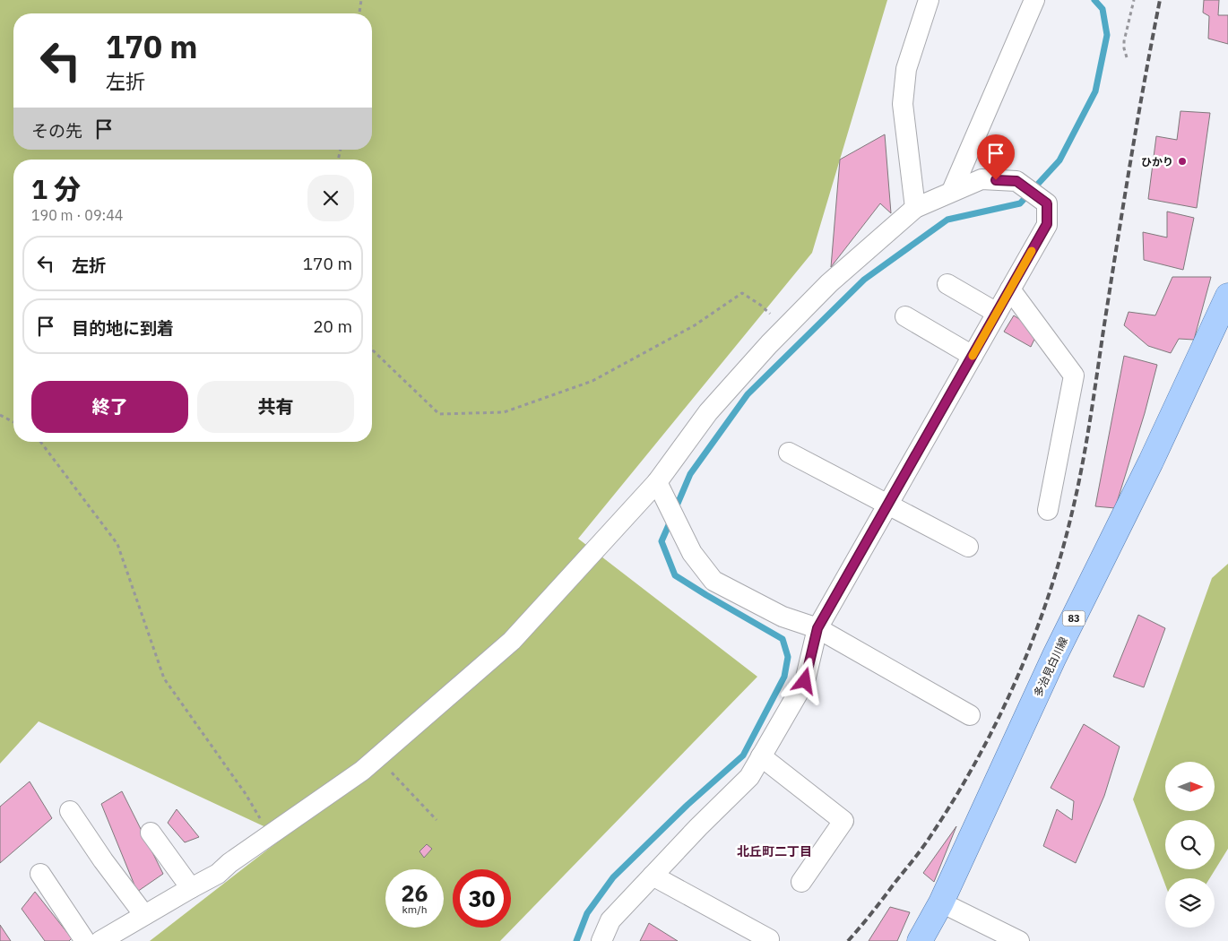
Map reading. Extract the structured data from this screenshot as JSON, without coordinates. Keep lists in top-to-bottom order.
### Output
{
  "streets": {
    "main road": ["83", "多治見白川線"]
  },
  "districts": ["北丘町二丁目"],
  "places": ["ひかり"],
  "north": "right",
  "page": {
    "turn": ["170 m", "左折"],
    "then": "その先",
    "heading": ["1 分", "190 m · 09:44"],
    "list": [
      {
        "name": "左折",
        "value": "170 m"
      },
      {
        "name": "目的地に到着",
        "value": "20 m"
      }
    ],
    "buttons": ["終了", "共有"],
    "speed": "26 km/h",
    "limit": "30"
  }
}
